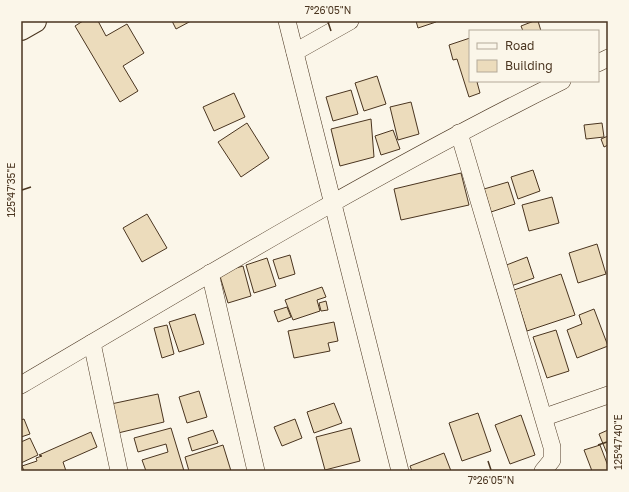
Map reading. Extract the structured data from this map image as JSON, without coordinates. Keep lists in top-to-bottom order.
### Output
{
  "legend": ["Road", "Building"],
  "coordinates": ["7°26'05\"N", "125°47'35\"E", "125°47'40\"E"]
}
